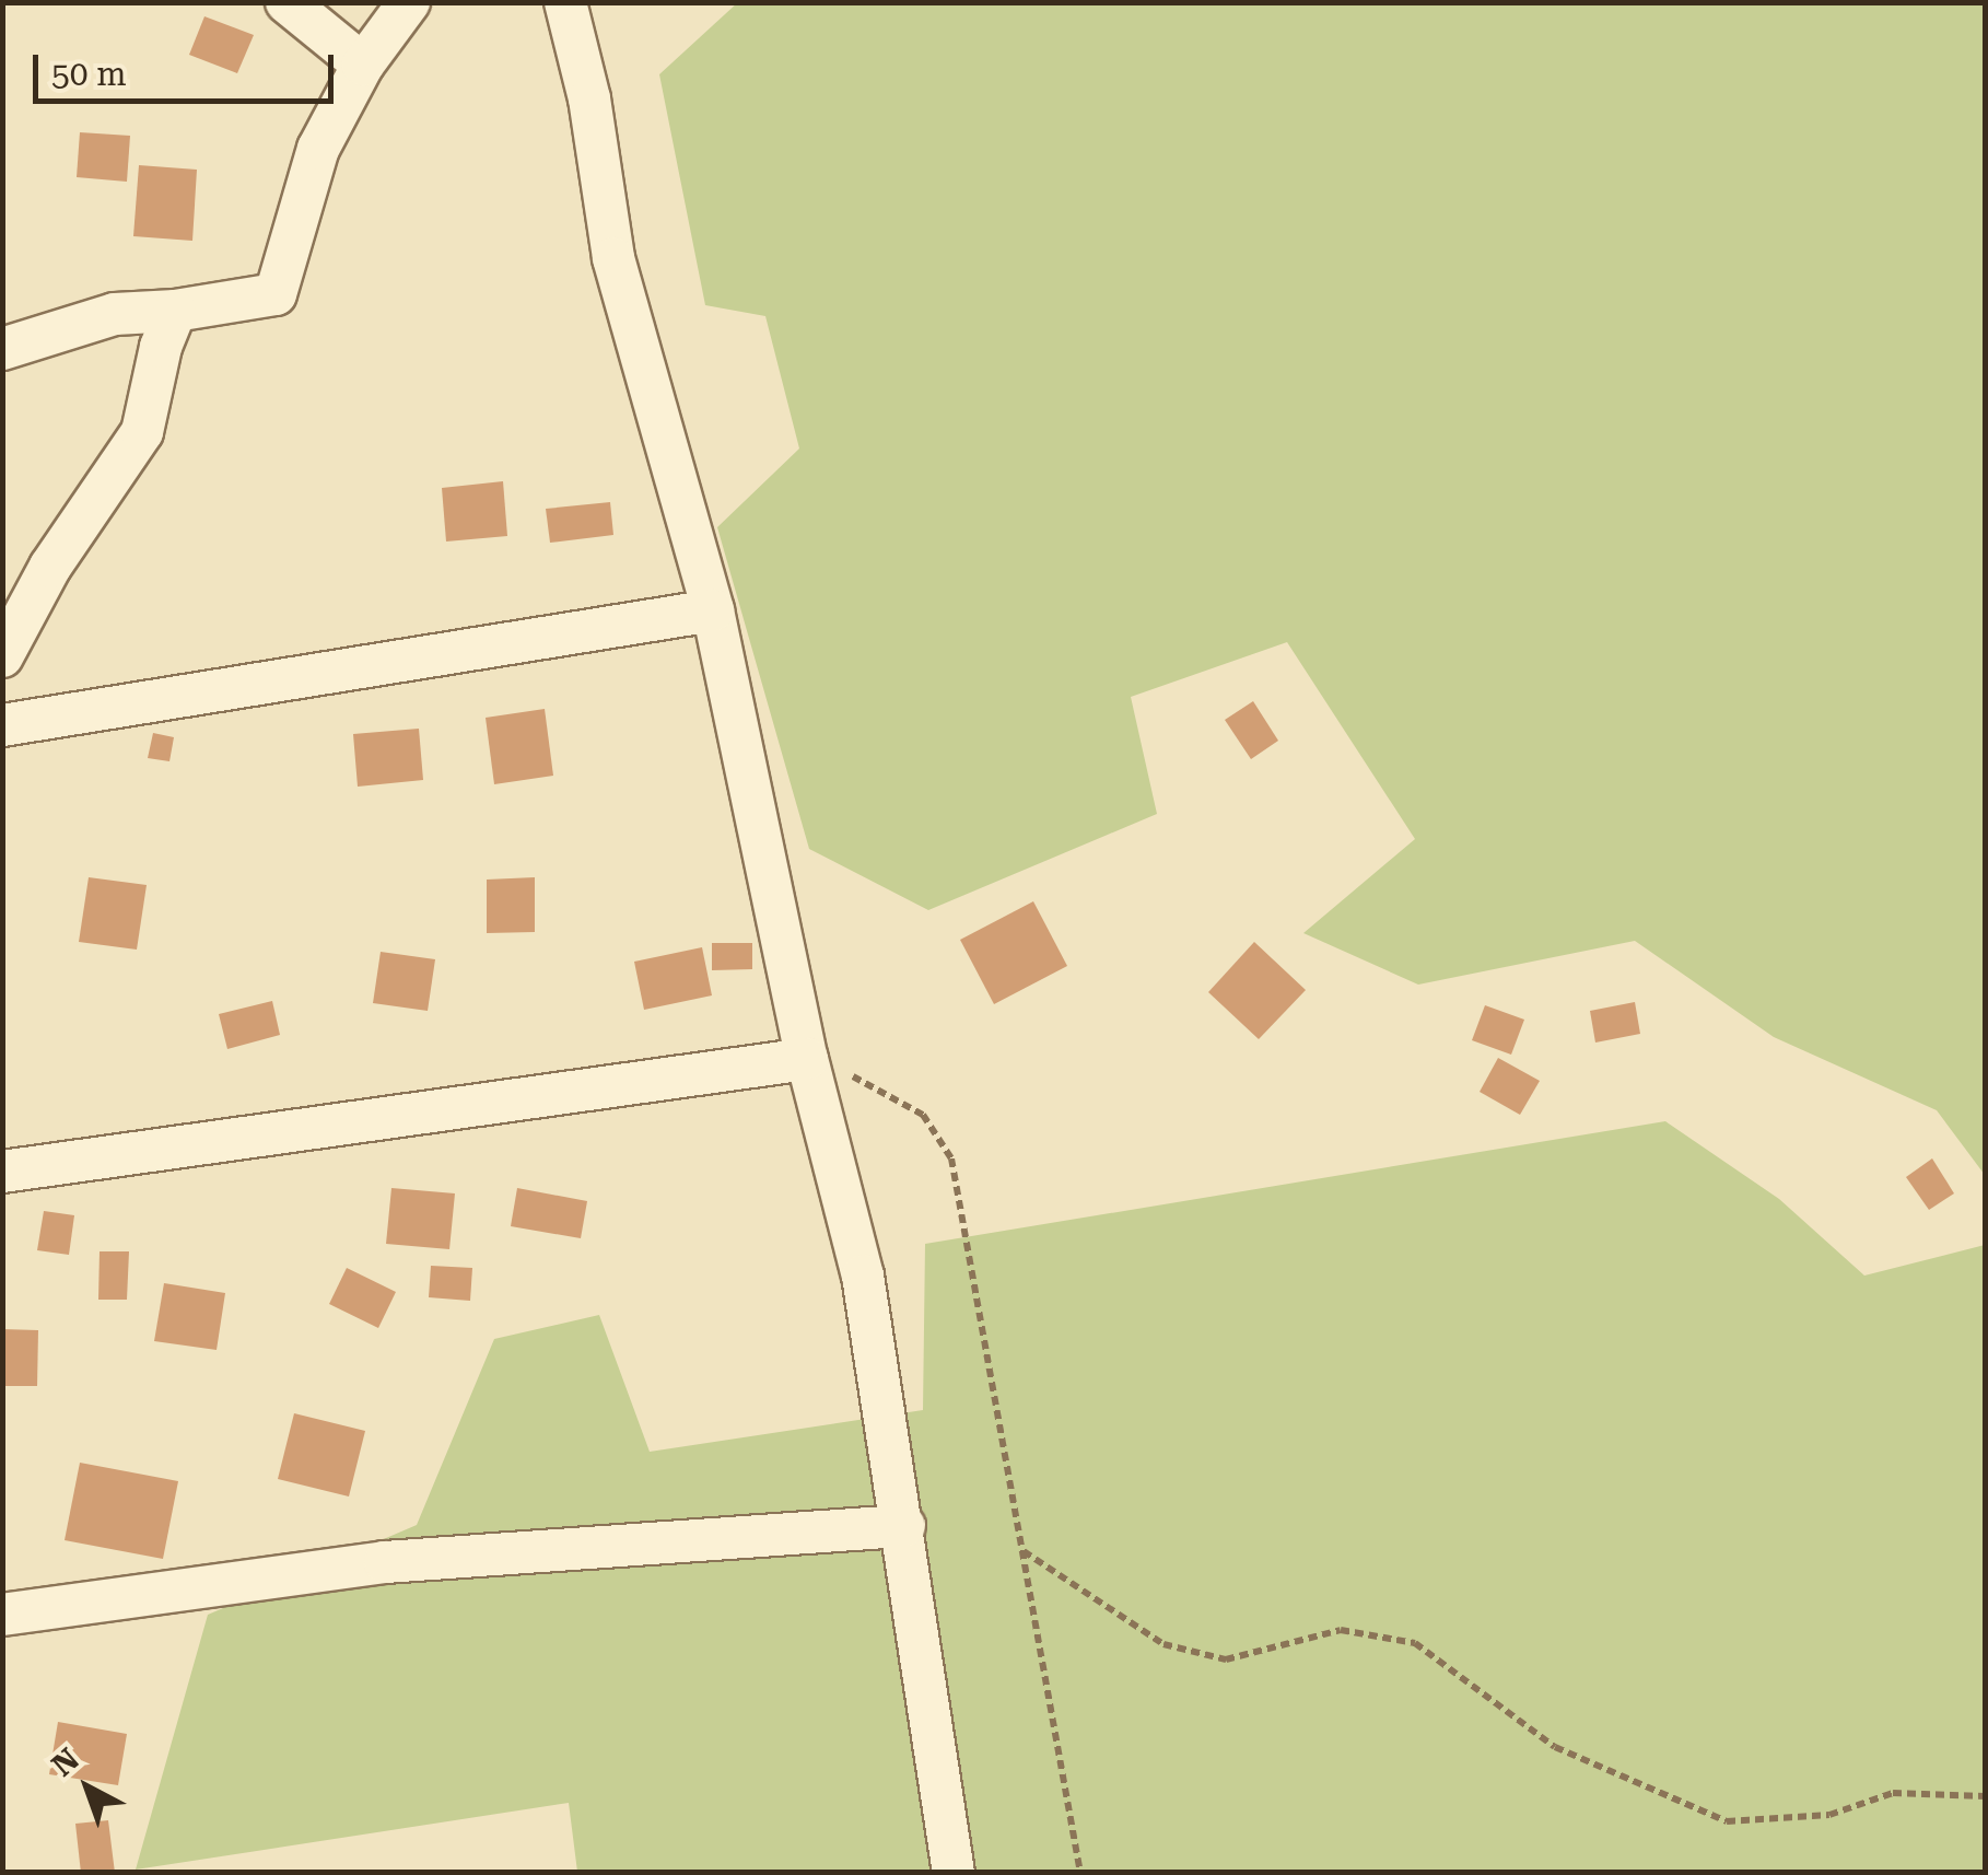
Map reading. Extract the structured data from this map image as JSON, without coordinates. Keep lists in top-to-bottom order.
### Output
{
  "scale_bar": "50 m",
  "north": "top left"
}
